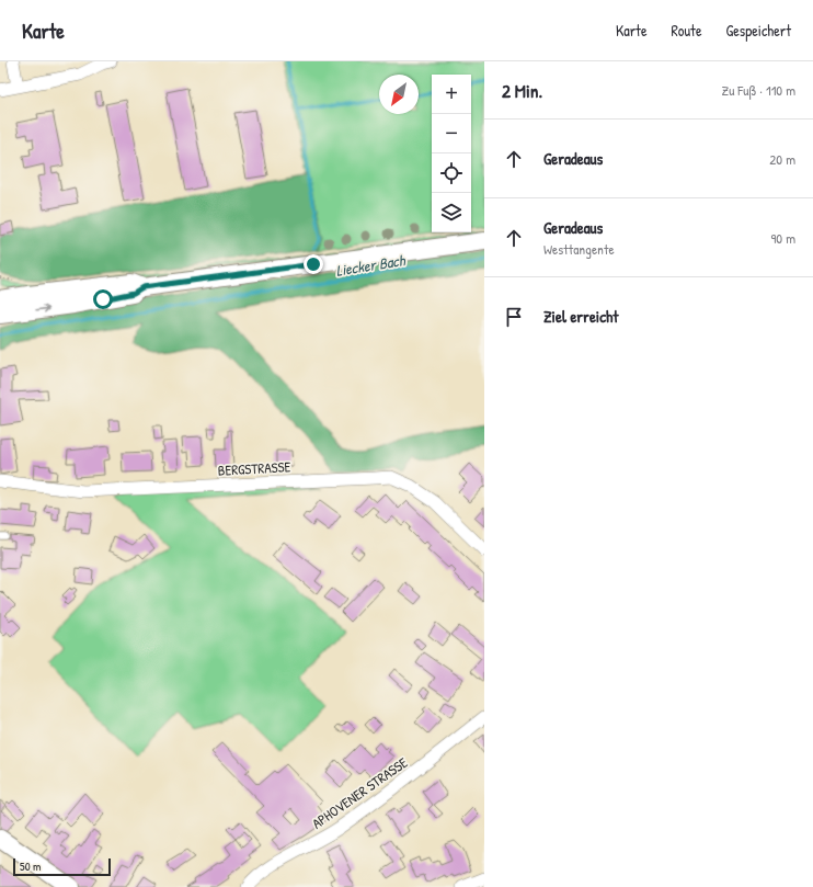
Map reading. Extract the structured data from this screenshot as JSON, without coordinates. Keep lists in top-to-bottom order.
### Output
{
  "streets": {
    "street": ["BERGSTRASSE", "APHOVENER STRASSE"]
  },
  "water": ["Liecker Bach"],
  "scale_bar": "50 m",
  "north": "bottom left",
  "page": {
    "header": "Karte",
    "nav": ["Karte", "Route", "Gespeichert"],
    "heading": ["2 Min.", "Zu Fuß · 110 m"],
    "map_buttons": ["+", "−"],
    "list": [
      ["Geradeaus", "20 m"],
      ["Geradeaus", "Westtangente", "90 m"],
      "Ziel erreicht"
    ],
    "scale": "50 m"
  }
}
